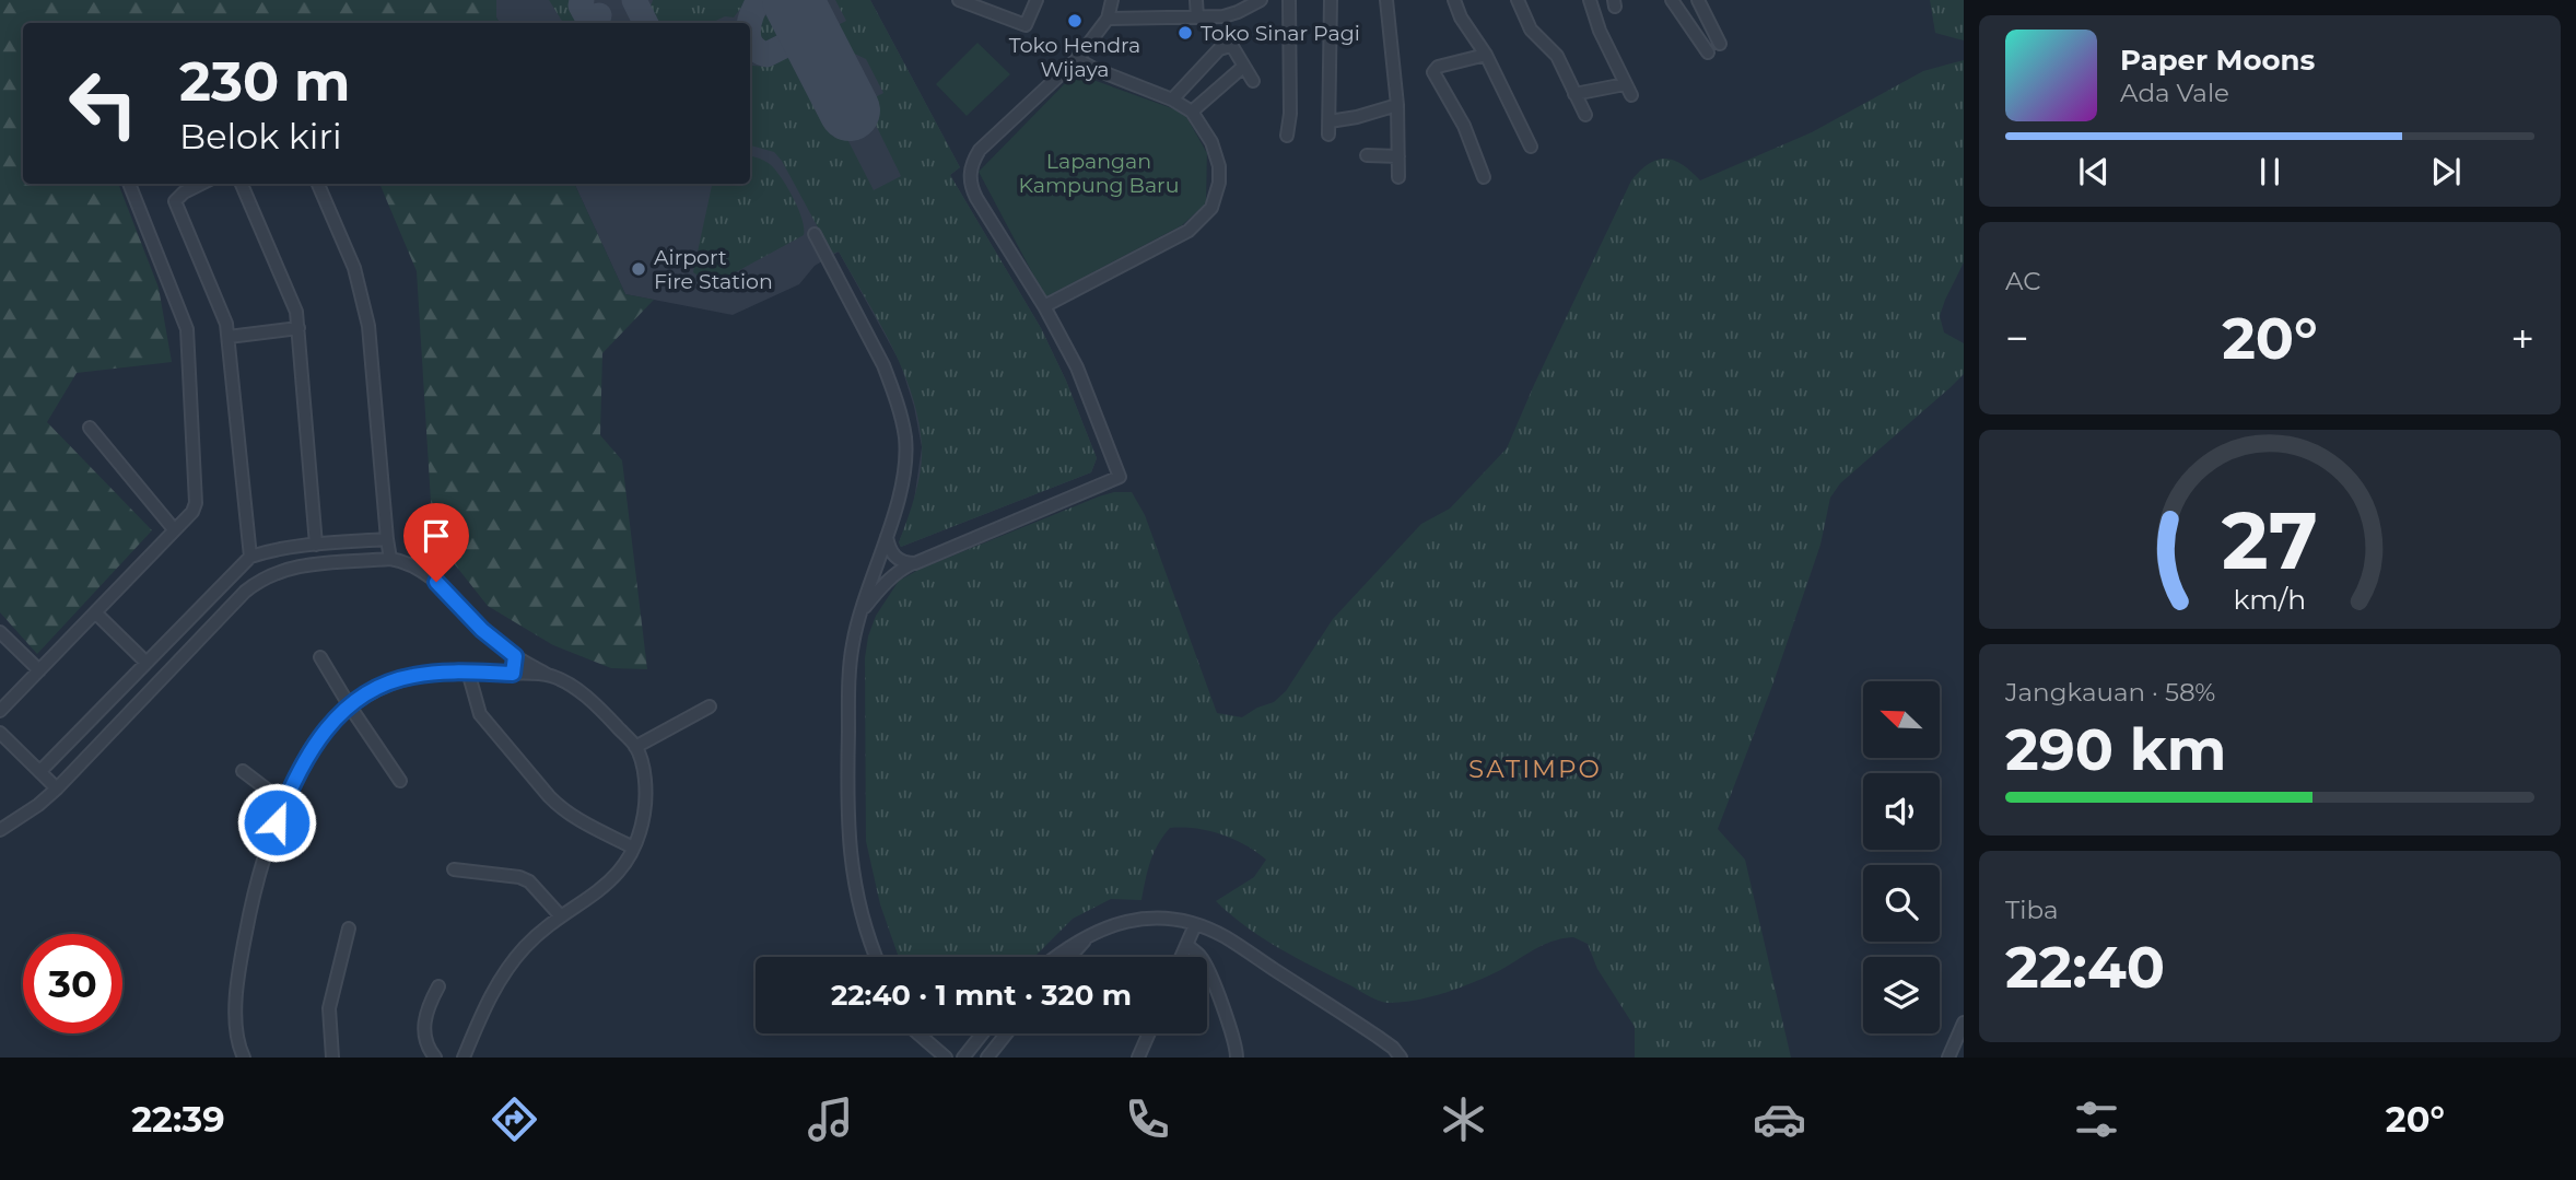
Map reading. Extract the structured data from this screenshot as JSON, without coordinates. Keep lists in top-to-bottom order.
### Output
{
  "districts": ["SATIMPO"],
  "parks": ["Lapangan Kampung Baru"],
  "places": ["Toko Hendra Wijaya", "Toko Sinar Pagi", "Airport Fire Station"],
  "north": "top left",
  "page": {
    "turn": ["230 m", "Belok kiri"],
    "song": ["Paper Moons", "Ada Vale"],
    "tile": [
      "AC",
      ["Jangkauan · 58%", "290 km"],
      ["Tiba", "22:40"]
    ],
    "heat": ["−", "20°", "+"],
    "limit": "30",
    "trip": "22:40 · 1 mnt · 320 m",
    "tabs": ["22:39", "20°"],
    "gauge": ["27", "km/h"]
  }
}
